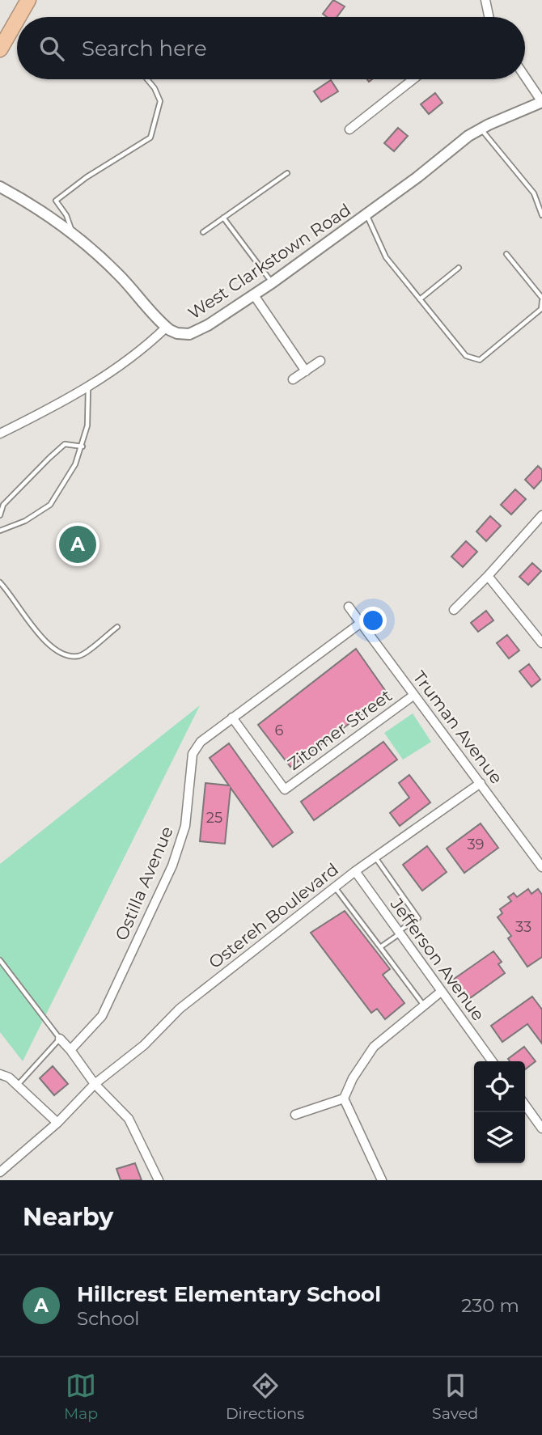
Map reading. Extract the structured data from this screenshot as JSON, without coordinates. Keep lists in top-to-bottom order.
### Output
{
  "streets": {
    "street": [
      "West Clarkstown Road",
      "Truman Avenue",
      "Zitomer Street",
      "Ostilla Avenue",
      "Ostereh Boulevard",
      "Jefferson Avenue"
    ]
  },
  "crossings": [
    ["Truman Avenue", "Zitomer Street"],
    ["Truman Avenue", "Ostilla Avenue"],
    ["Truman Avenue", "Ostereh Boulevard"],
    ["Zitomer Street", "Ostilla Avenue"],
    ["Ostereh Boulevard", "Jefferson Avenue"]
  ],
  "house_numbers": [
    "6",
    "25",
    "39",
    "33"
  ],
  "page": {
    "search": "Search here",
    "pins": "A",
    "heading": "Nearby",
    "list": [
      {
        "mark": "A",
        "name": "Hillcrest Elementary School",
        "note": "School",
        "value": "230 m"
      }
    ],
    "nav": ["Map", "Directions", "Saved"]
  }
}
